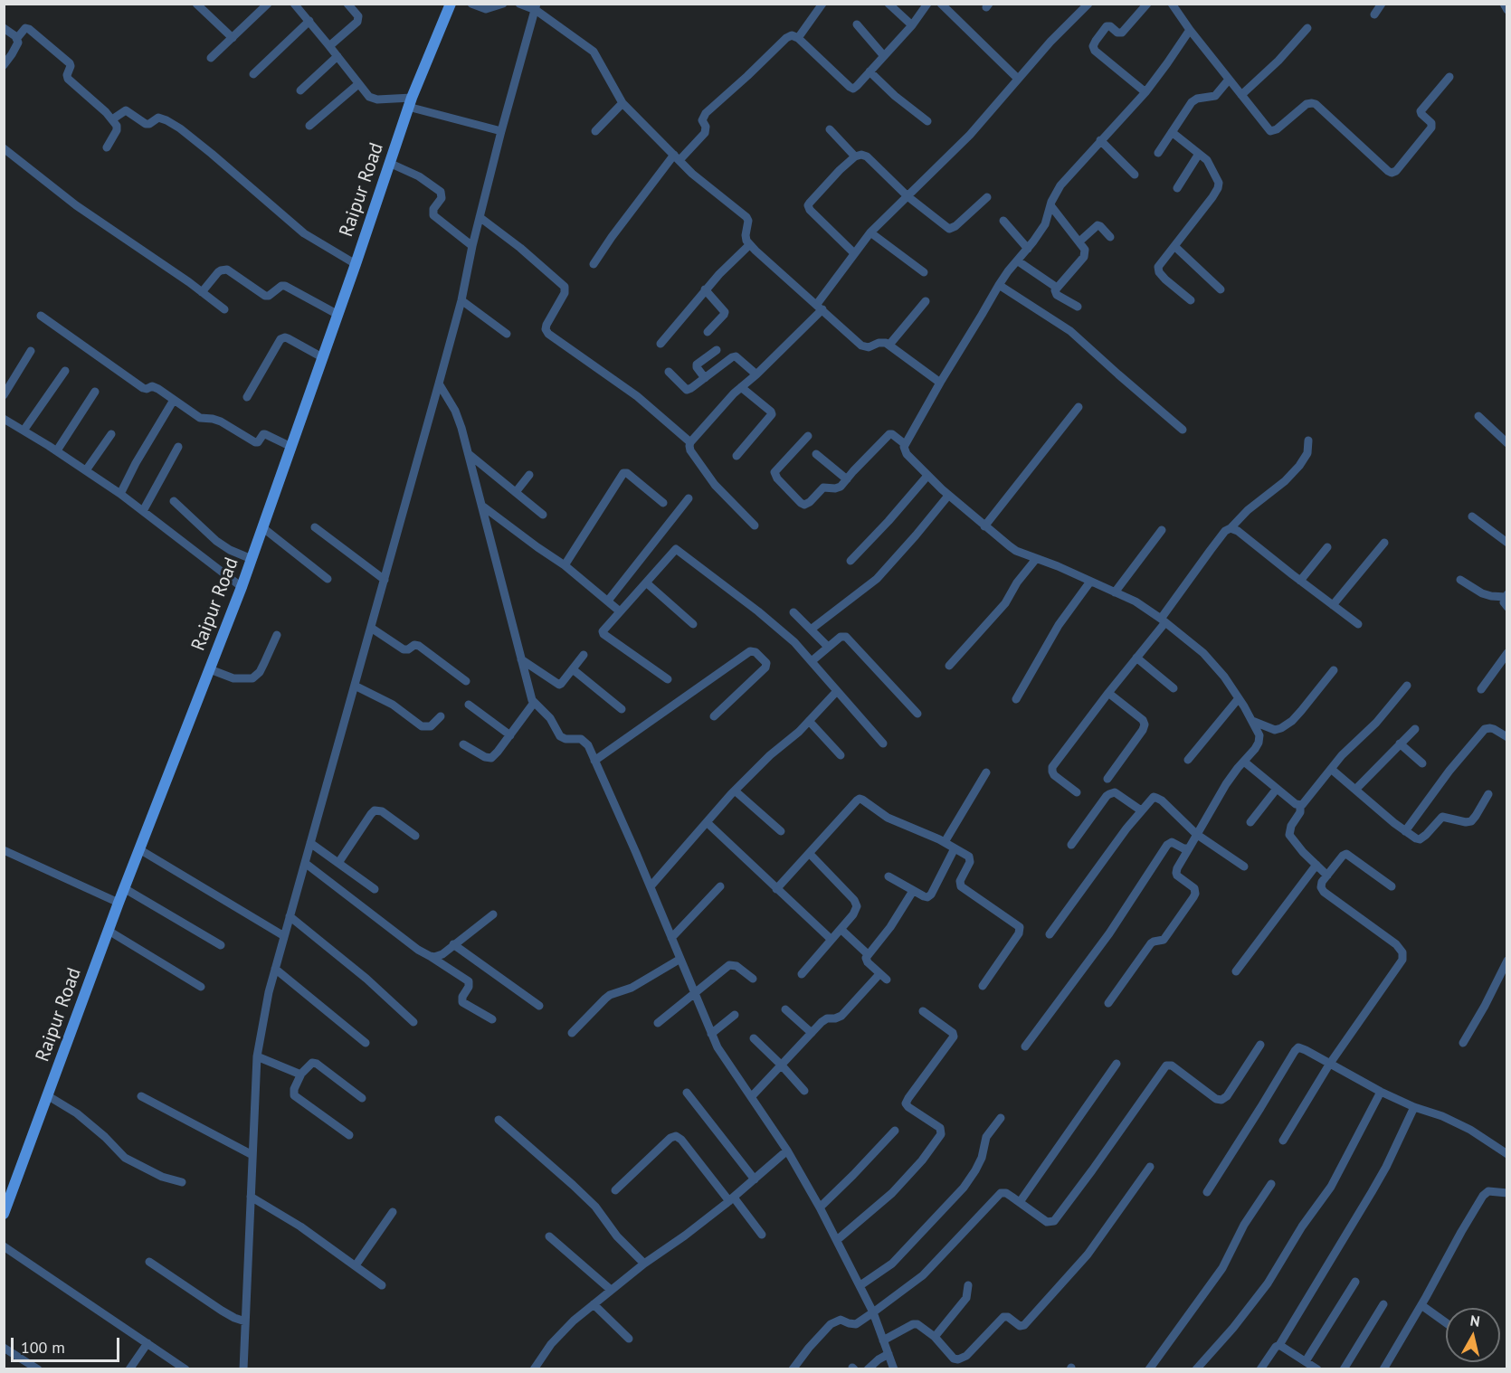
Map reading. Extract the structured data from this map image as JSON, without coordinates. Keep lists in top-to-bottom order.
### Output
{
  "streets": {
    "main road": ["Raipur Road"]
  },
  "scale_bar": "100 m",
  "north": "top"
}
